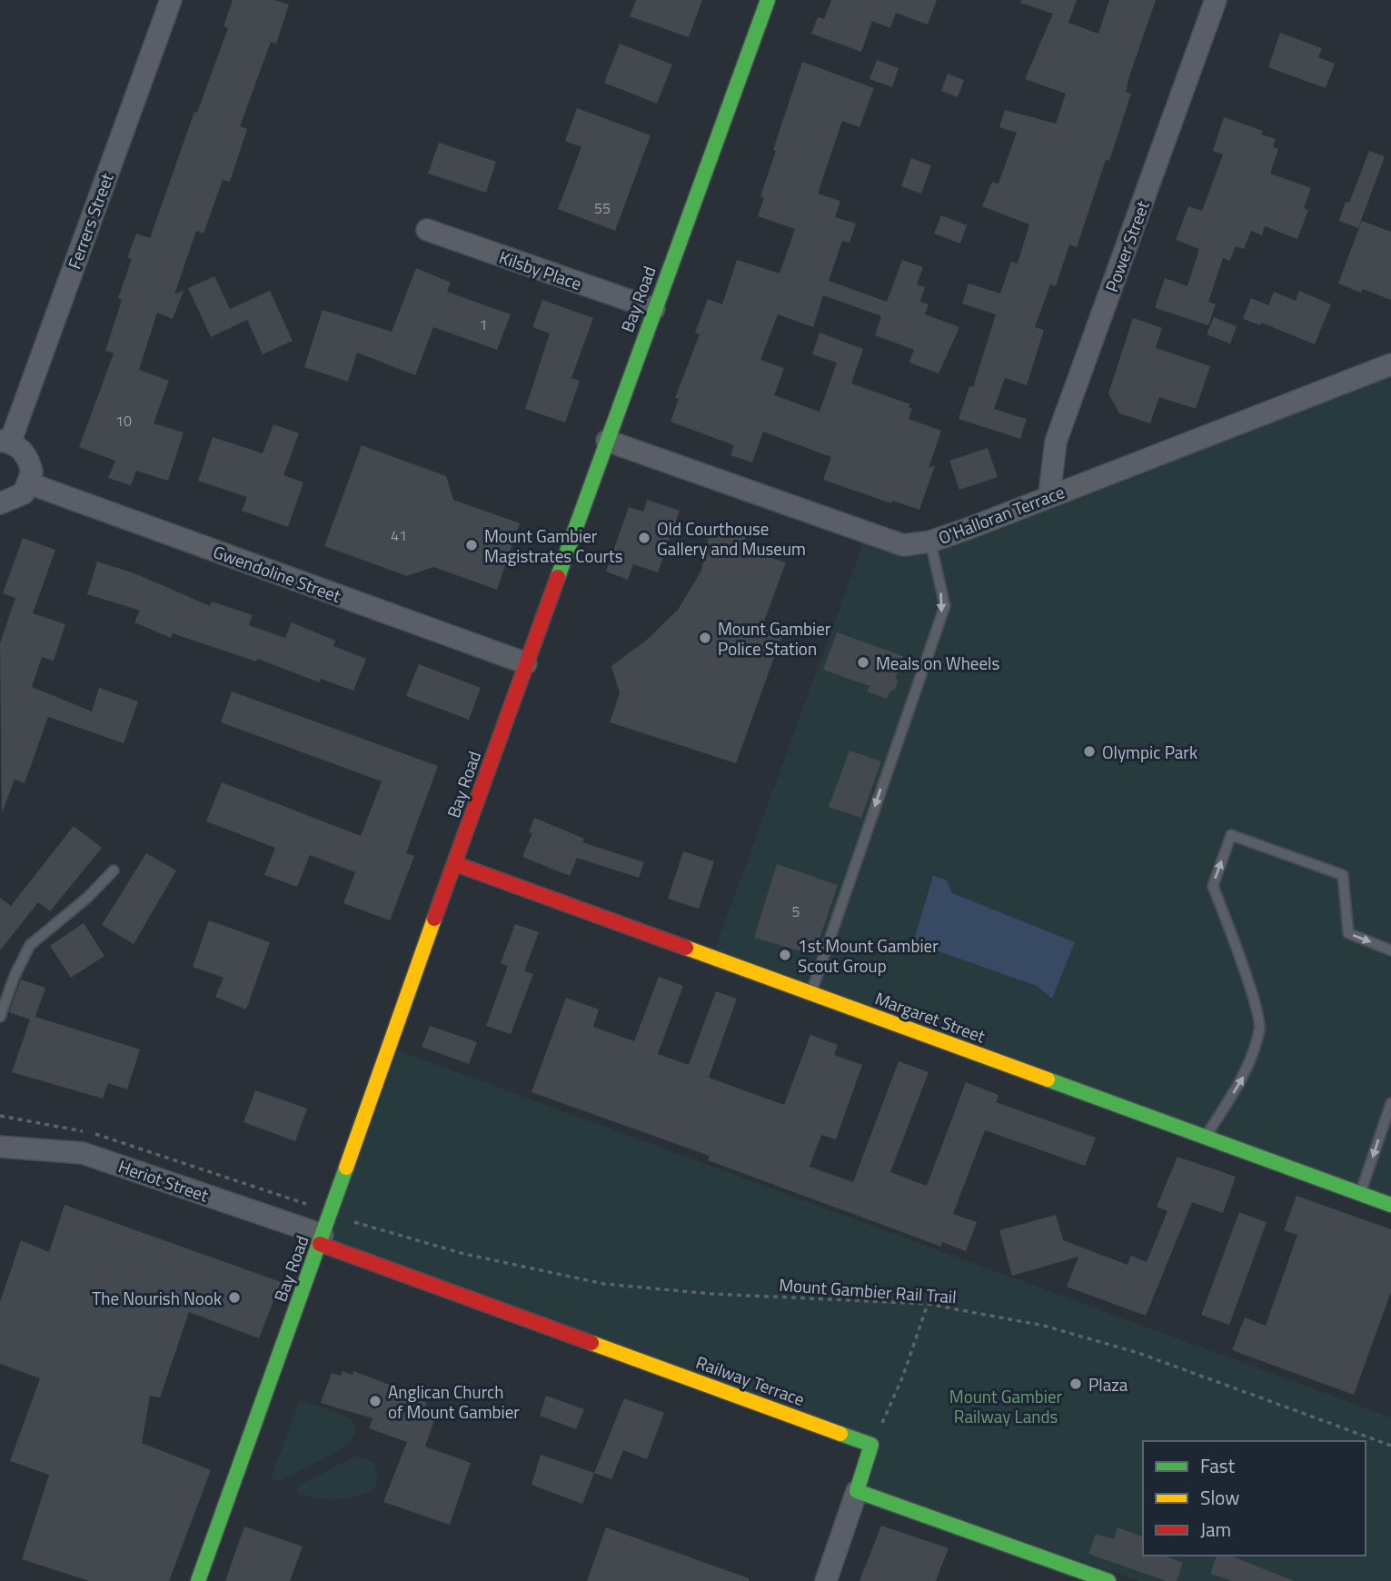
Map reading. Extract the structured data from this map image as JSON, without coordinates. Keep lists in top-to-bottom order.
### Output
{
  "streets": {
    "street": [
      "Ferrers Street",
      "Power Street",
      "Kilsby Place",
      "Bay Road",
      "O'Halloran Terrace",
      "Gwendoline Street",
      "Margaret Street",
      "Heriot Street",
      "Railway Terrace"
    ],
    "path": ["Mount Gambier Rail Trail"]
  },
  "crossings": [
    ["Power Street", "O'Halloran Terrace"],
    ["Kilsby Place", "Bay Road"],
    ["Bay Road", "O'Halloran Terrace"],
    ["Bay Road", "Gwendoline Street"],
    ["Bay Road", "Margaret Street"],
    ["Bay Road", "Heriot Street"],
    ["Bay Road", "Mount Gambier Rail Trail"],
    ["Bay Road", "Railway Terrace"],
    ["Heriot Street", "Railway Terrace"]
  ],
  "parks": ["Mount Gambier Railway Lands"],
  "places": [
    "Old Courthouse Gallery and Museum",
    "Mount Gambier Magistrates Courts",
    "Mount Gambier Police Station",
    "Meals on Wheels",
    "Olympic Park",
    "1st Mount Gambier Scout Group",
    "The Nourish Nook",
    "Plaza",
    "Anglican Church of Mount Gambier"
  ],
  "house_numbers": [
    "55",
    "1",
    "10",
    "41",
    "5"
  ],
  "legend": ["Fast", "Slow", "Jam"]
}
